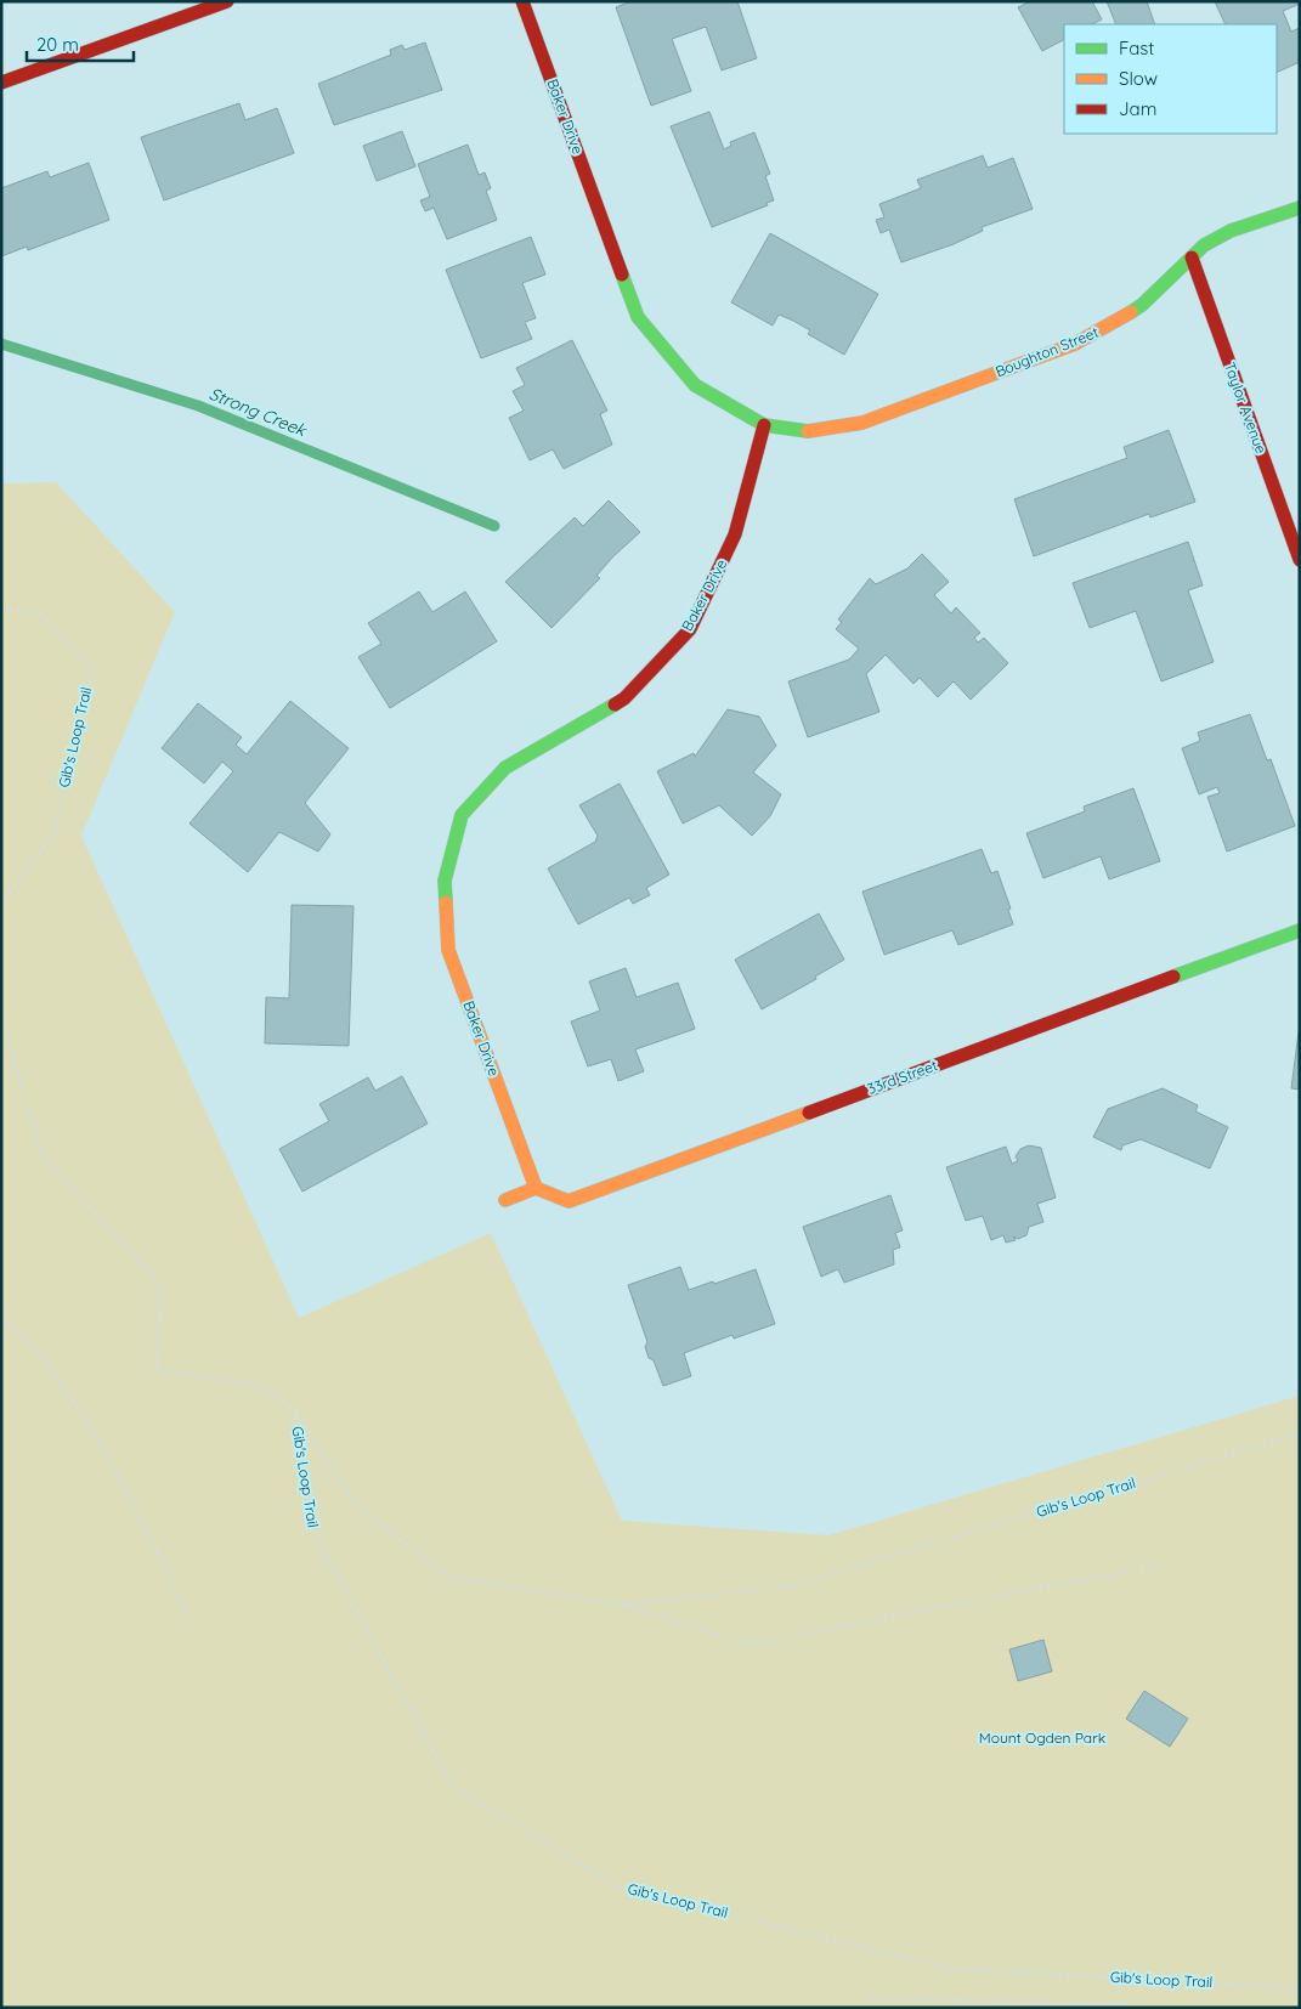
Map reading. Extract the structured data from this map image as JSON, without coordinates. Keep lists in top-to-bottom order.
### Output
{
  "streets": {
    "street": [
      "Baker Drive",
      "Boughton Street",
      "Taylor Avenue",
      "33rd Street"
    ],
    "path": ["Gib's Loop Trail"]
  },
  "crossings": [
    ["Baker Drive", "Boughton Street"],
    ["Baker Drive", "33rd Street"],
    ["Boughton Street", "Taylor Avenue"]
  ],
  "water": ["Strong Creek"],
  "parks": ["Mount Ogden Park"],
  "legend": ["Fast", "Slow", "Jam"],
  "scale_bar": "20 m"
}
